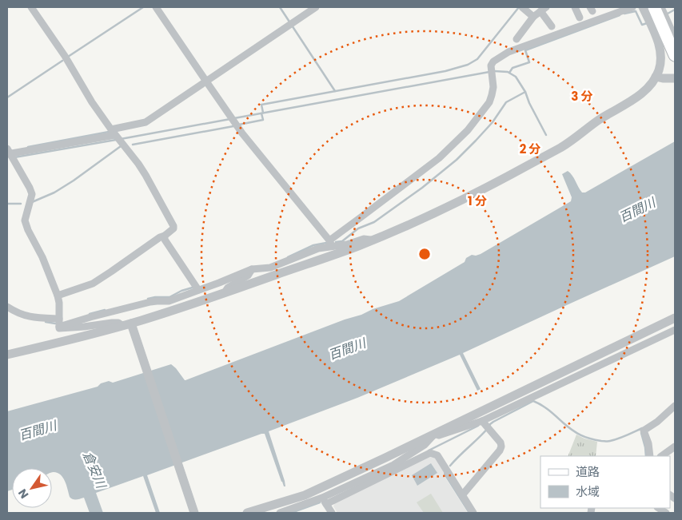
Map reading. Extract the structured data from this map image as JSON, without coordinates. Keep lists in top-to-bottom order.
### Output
{
  "water": ["百間川", "倉安川"],
  "legend": ["道路", "水域"],
  "north": "bottom left",
  "rings": ["3 分", "2 分", "1 分"]
}
